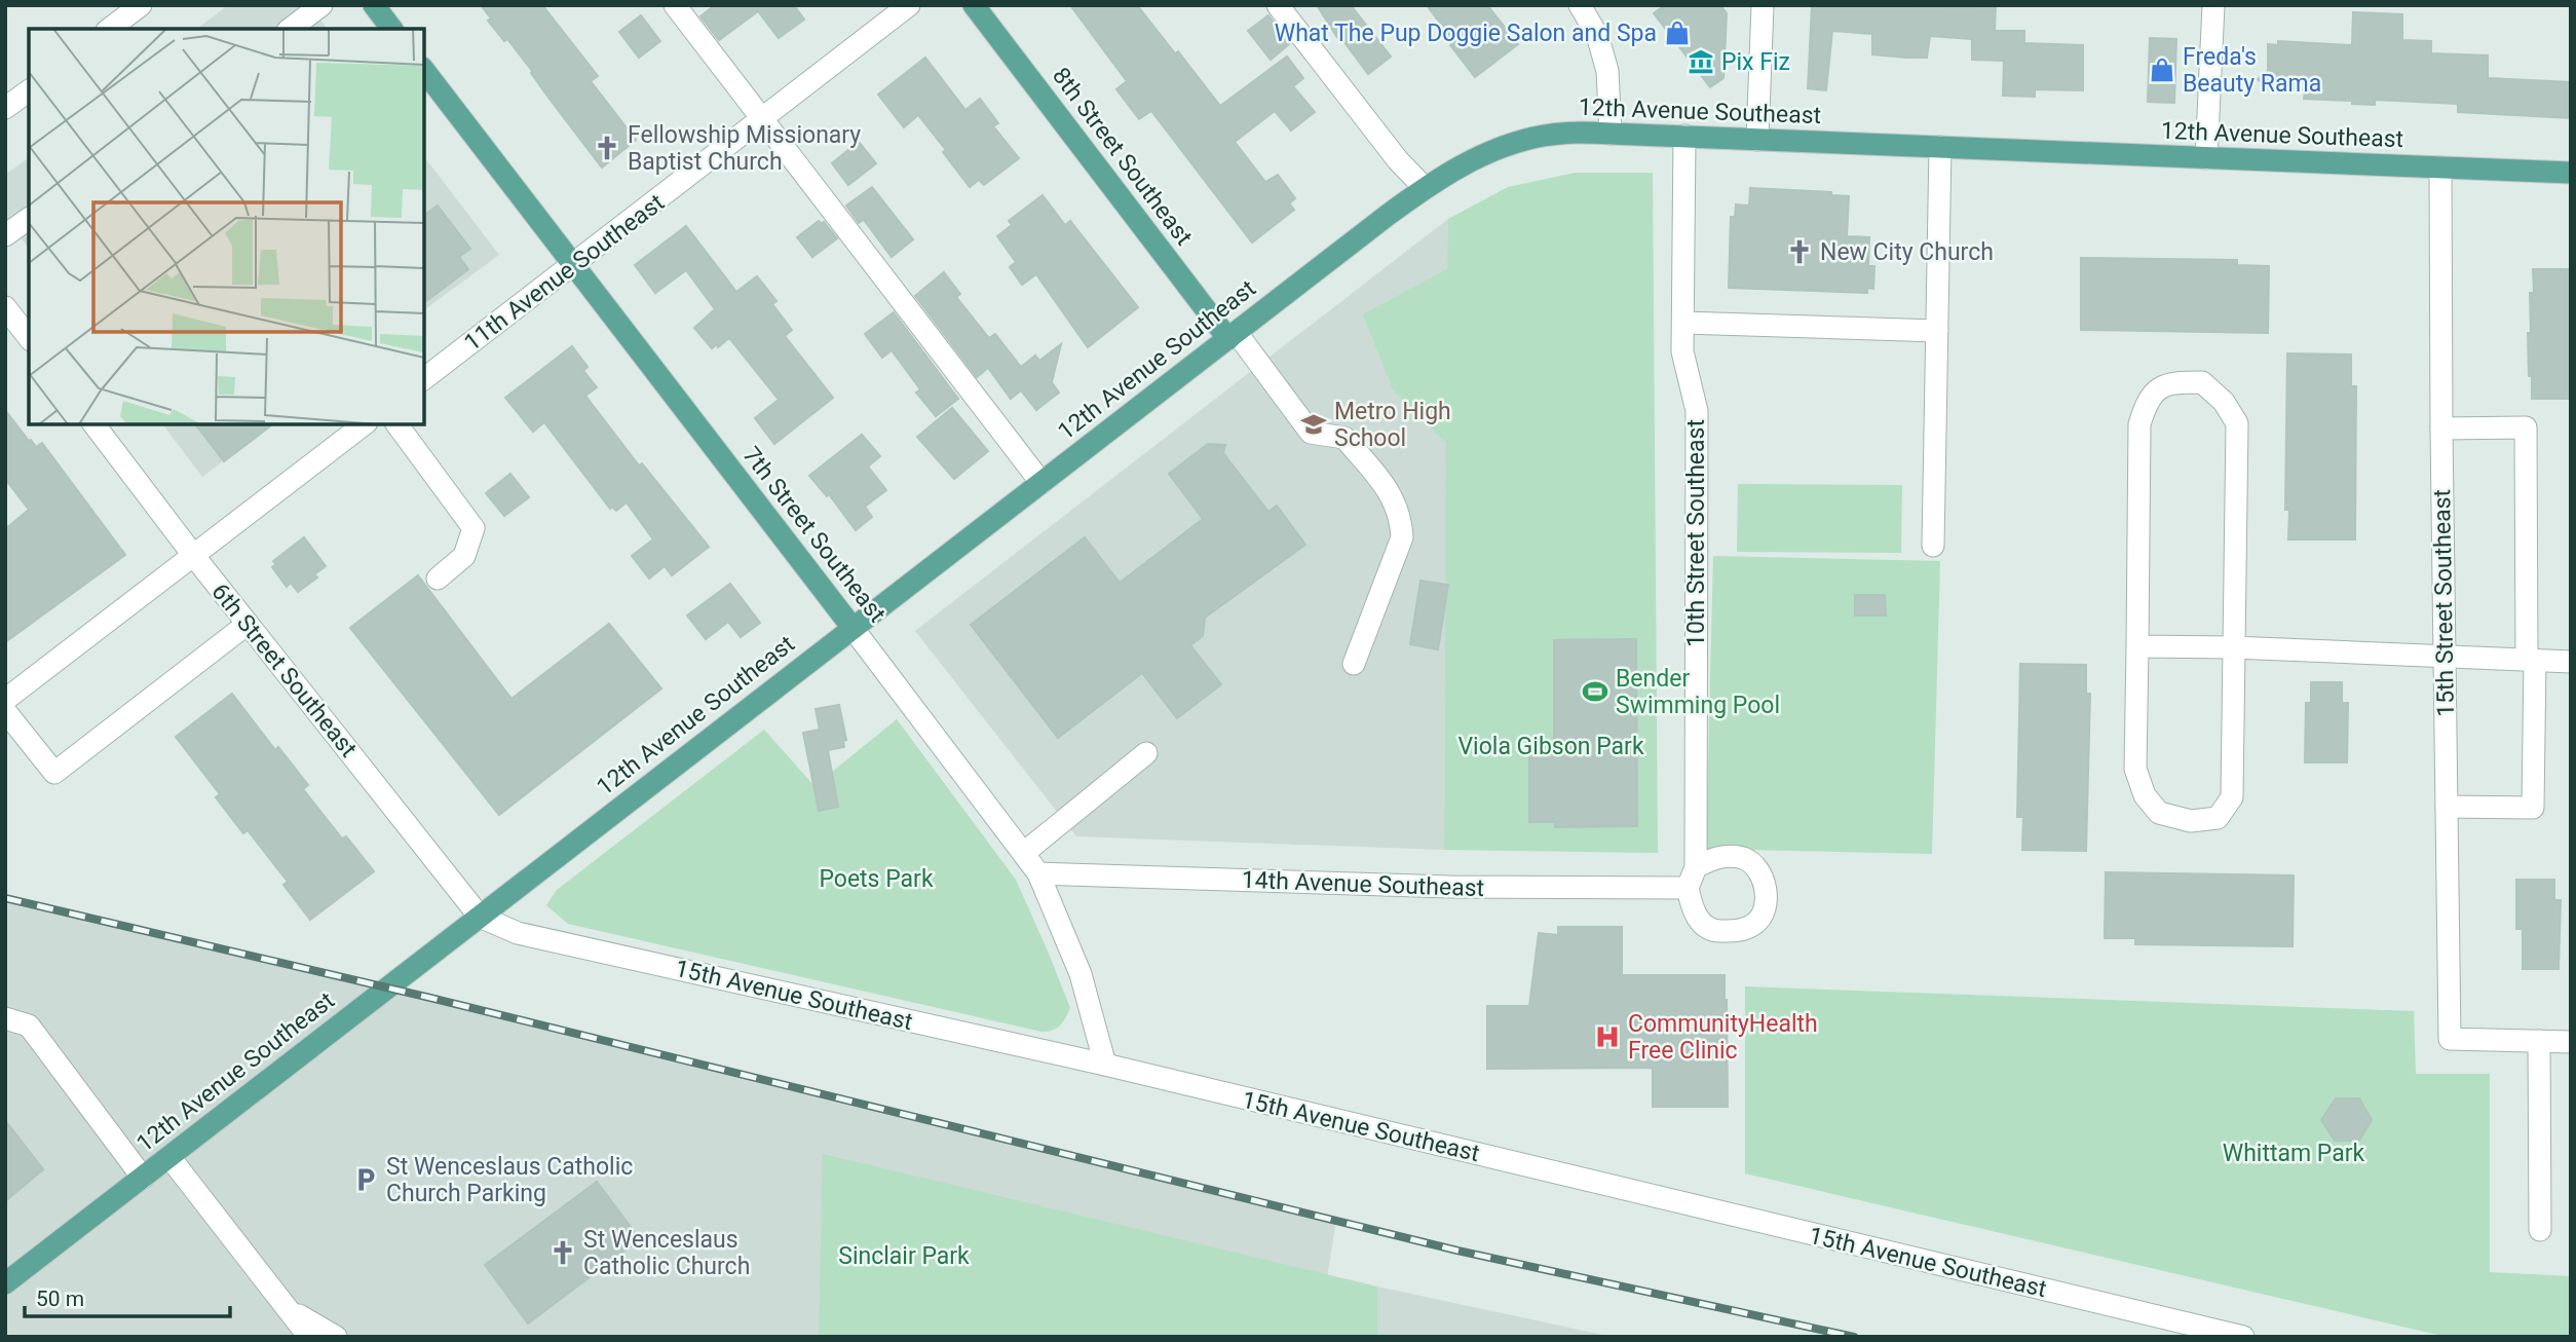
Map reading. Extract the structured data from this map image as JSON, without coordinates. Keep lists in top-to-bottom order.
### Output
{
  "streets": {
    "main road": ["12th Avenue Southeast", "8th Street Southeast", "7th Street Southeast"],
    "street": [
      "11th Avenue Southeast",
      "10th Street Southeast",
      "15th Street Southeast",
      "6th Street Southeast",
      "14th Avenue Southeast",
      "15th Avenue Southeast"
    ]
  },
  "crossings": [
    ["12th Avenue Southeast", "8th Street Southeast"],
    ["12th Avenue Southeast", "10th Street Southeast"],
    ["12th Avenue Southeast", "7th Street Southeast"],
    ["12th Avenue Southeast", "15th Street Southeast"],
    ["12th Avenue Southeast", "6th Street Southeast"],
    ["12th Avenue Southeast", "15th Avenue Southeast"],
    ["11th Avenue Southeast", "7th Street Southeast"],
    ["10th Street Southeast", "14th Avenue Southeast"],
    ["7th Street Southeast", "14th Avenue Southeast"],
    ["7th Street Southeast", "15th Avenue Southeast"],
    ["6th Street Southeast", "15th Avenue Southeast"]
  ],
  "parks": [
    "Viola Gibson Park",
    "Poets Park",
    "Whittam Park",
    "Sinclair Park"
  ],
  "places": {
    "shop": ["What The Pup Doggie Salon and Spa", "Freda's Beauty Rama"],
    "museum": ["Pix Fiz"],
    "church": ["Fellowship Missionary Baptist Church", "New City Church", "St Wenceslaus Catholic Church"],
    "school or university": ["Metro High School"],
    "sports": ["Bender Swimming Pool"],
    "hospital": ["CommunityHealth Free Clinic"],
    "parking": ["St Wenceslaus Catholic Church Parking"]
  },
  "scale_bar": "50 m"
}
